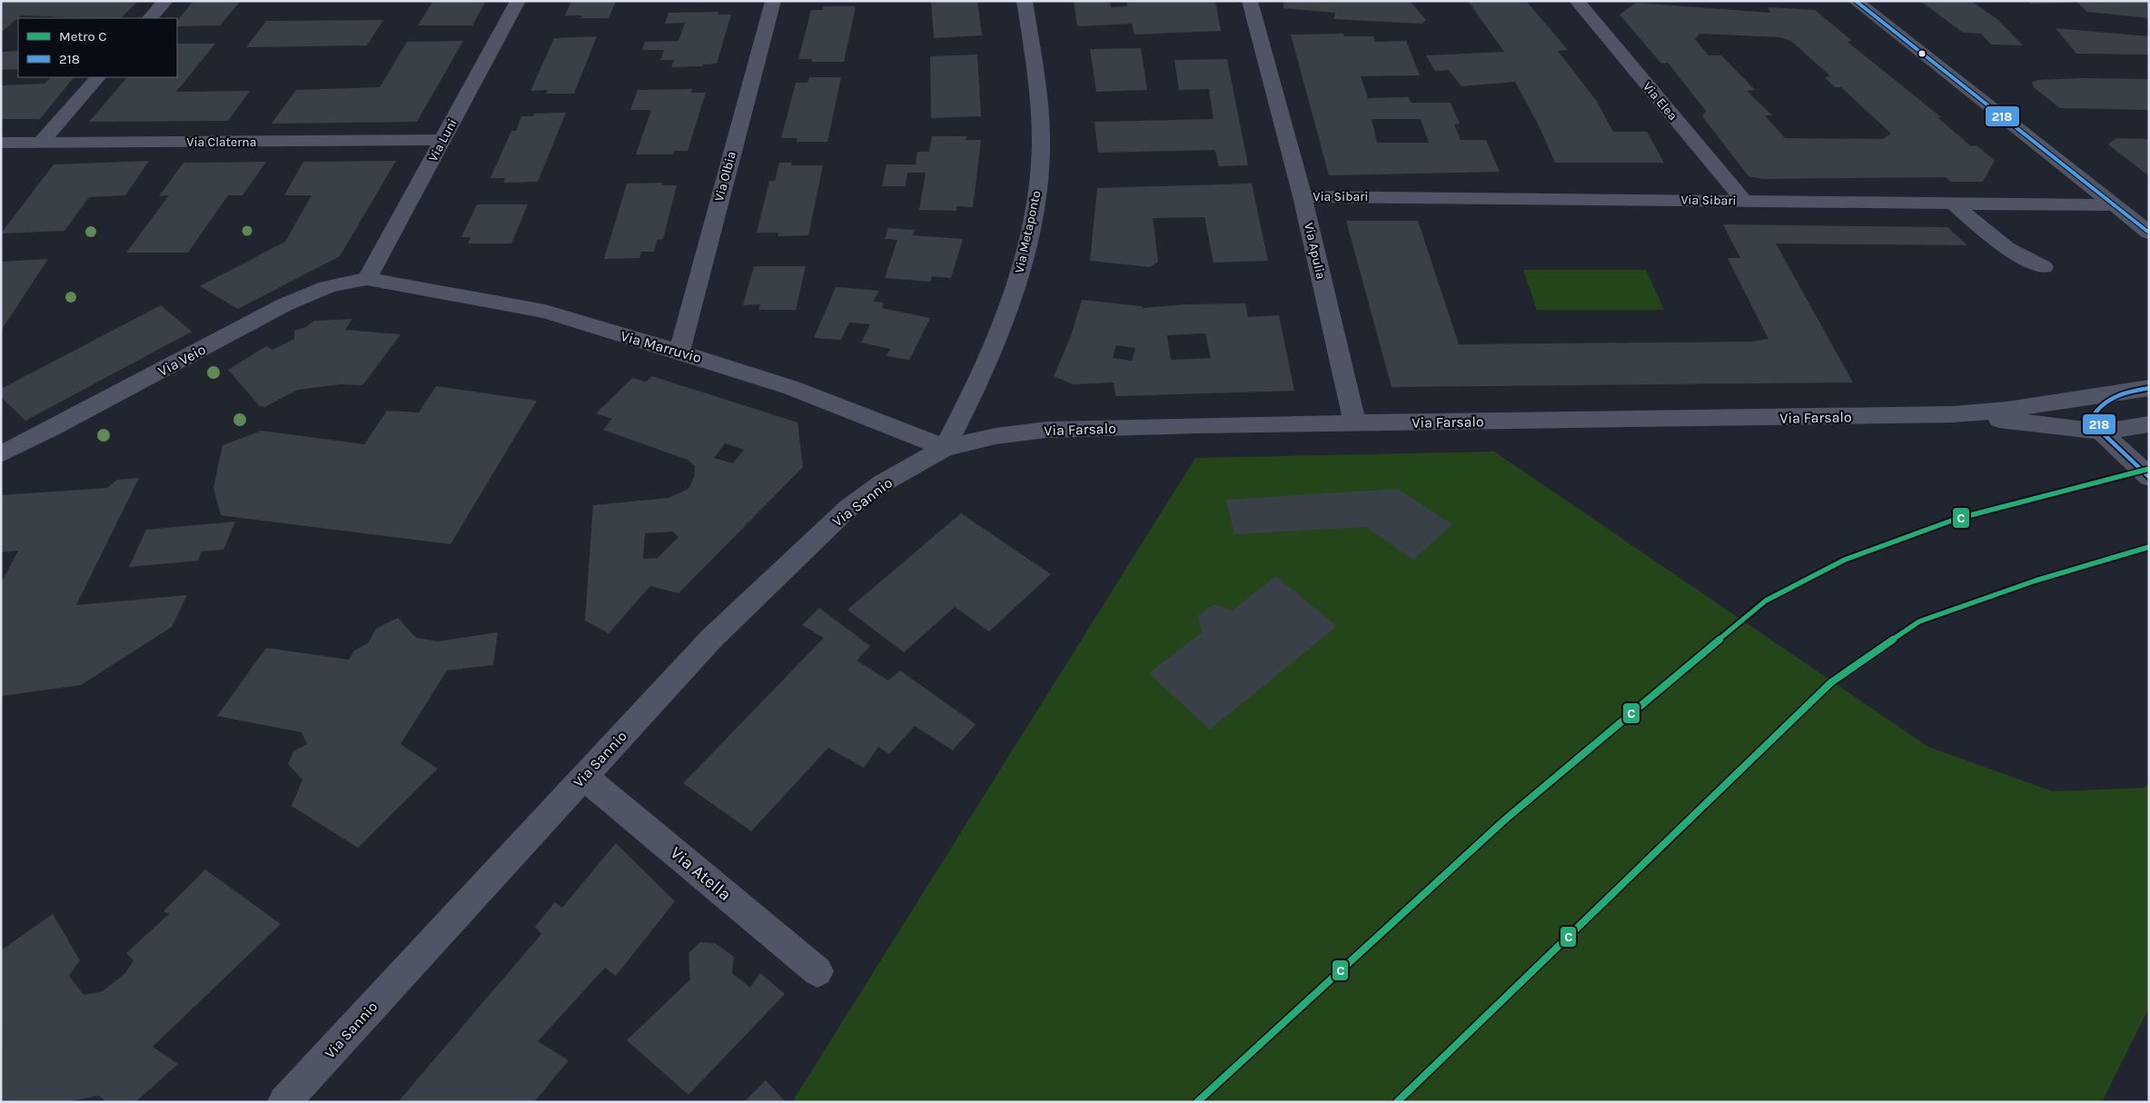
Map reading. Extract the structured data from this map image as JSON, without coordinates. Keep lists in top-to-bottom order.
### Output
{
  "streets": {
    "street": [
      "Via Elea",
      "Via Luni",
      "Via Claterna",
      "Via Olbia",
      "Via Sibari",
      "Via Metaponto",
      "Via Apulia",
      "Via Marruvio",
      "Via Veio",
      "Via Farsalo",
      "Via Sannio",
      "Via Atella"
    ]
  },
  "crossings": [
    ["Via Elea", "Via Sibari"],
    ["Via Luni", "Via Claterna"],
    ["Via Luni", "Via Marruvio"],
    ["Via Luni", "Via Veio"],
    ["Via Olbia", "Via Marruvio"],
    ["Via Sibari", "Via Apulia"],
    ["Via Metaponto", "Via Marruvio"],
    ["Via Metaponto", "Via Farsalo"],
    ["Via Metaponto", "Via Sannio"],
    ["Via Apulia", "Via Farsalo"],
    ["Via Marruvio", "Via Veio"],
    ["Via Marruvio", "Via Farsalo"],
    ["Via Marruvio", "Via Sannio"],
    ["Via Farsalo", "Via Sannio"],
    ["Via Sannio", "Via Atella"]
  ],
  "lines": ["transit line 218", "metro line C"],
  "legend": ["Metro C", "218"]
}
